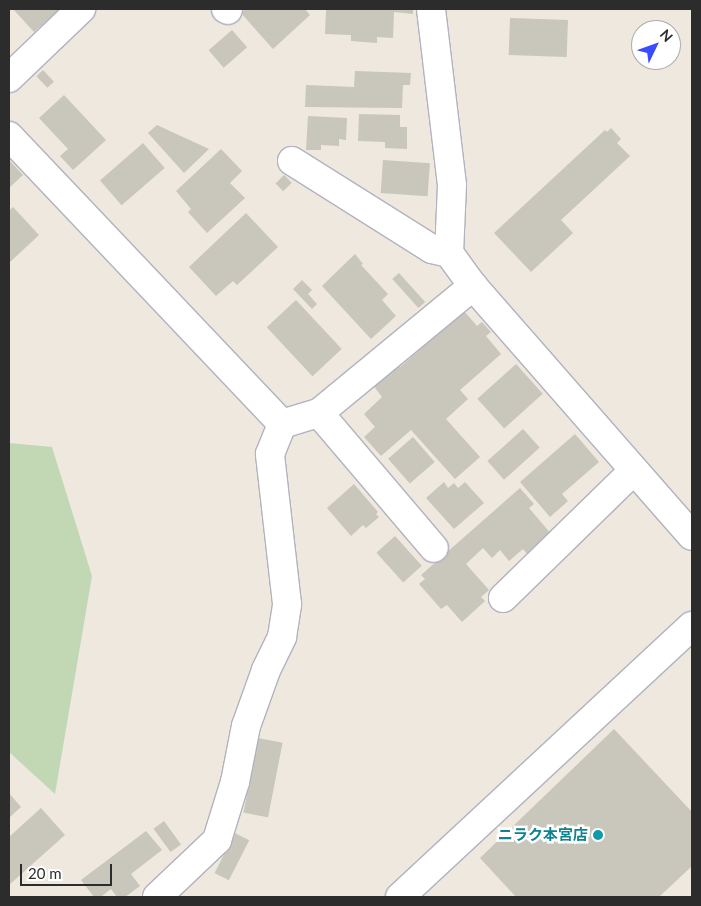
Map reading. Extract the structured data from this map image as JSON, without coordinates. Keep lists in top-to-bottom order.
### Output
{
  "places": ["ニラク本宮店"],
  "scale_bar": "20 m",
  "north": "top right"
}
